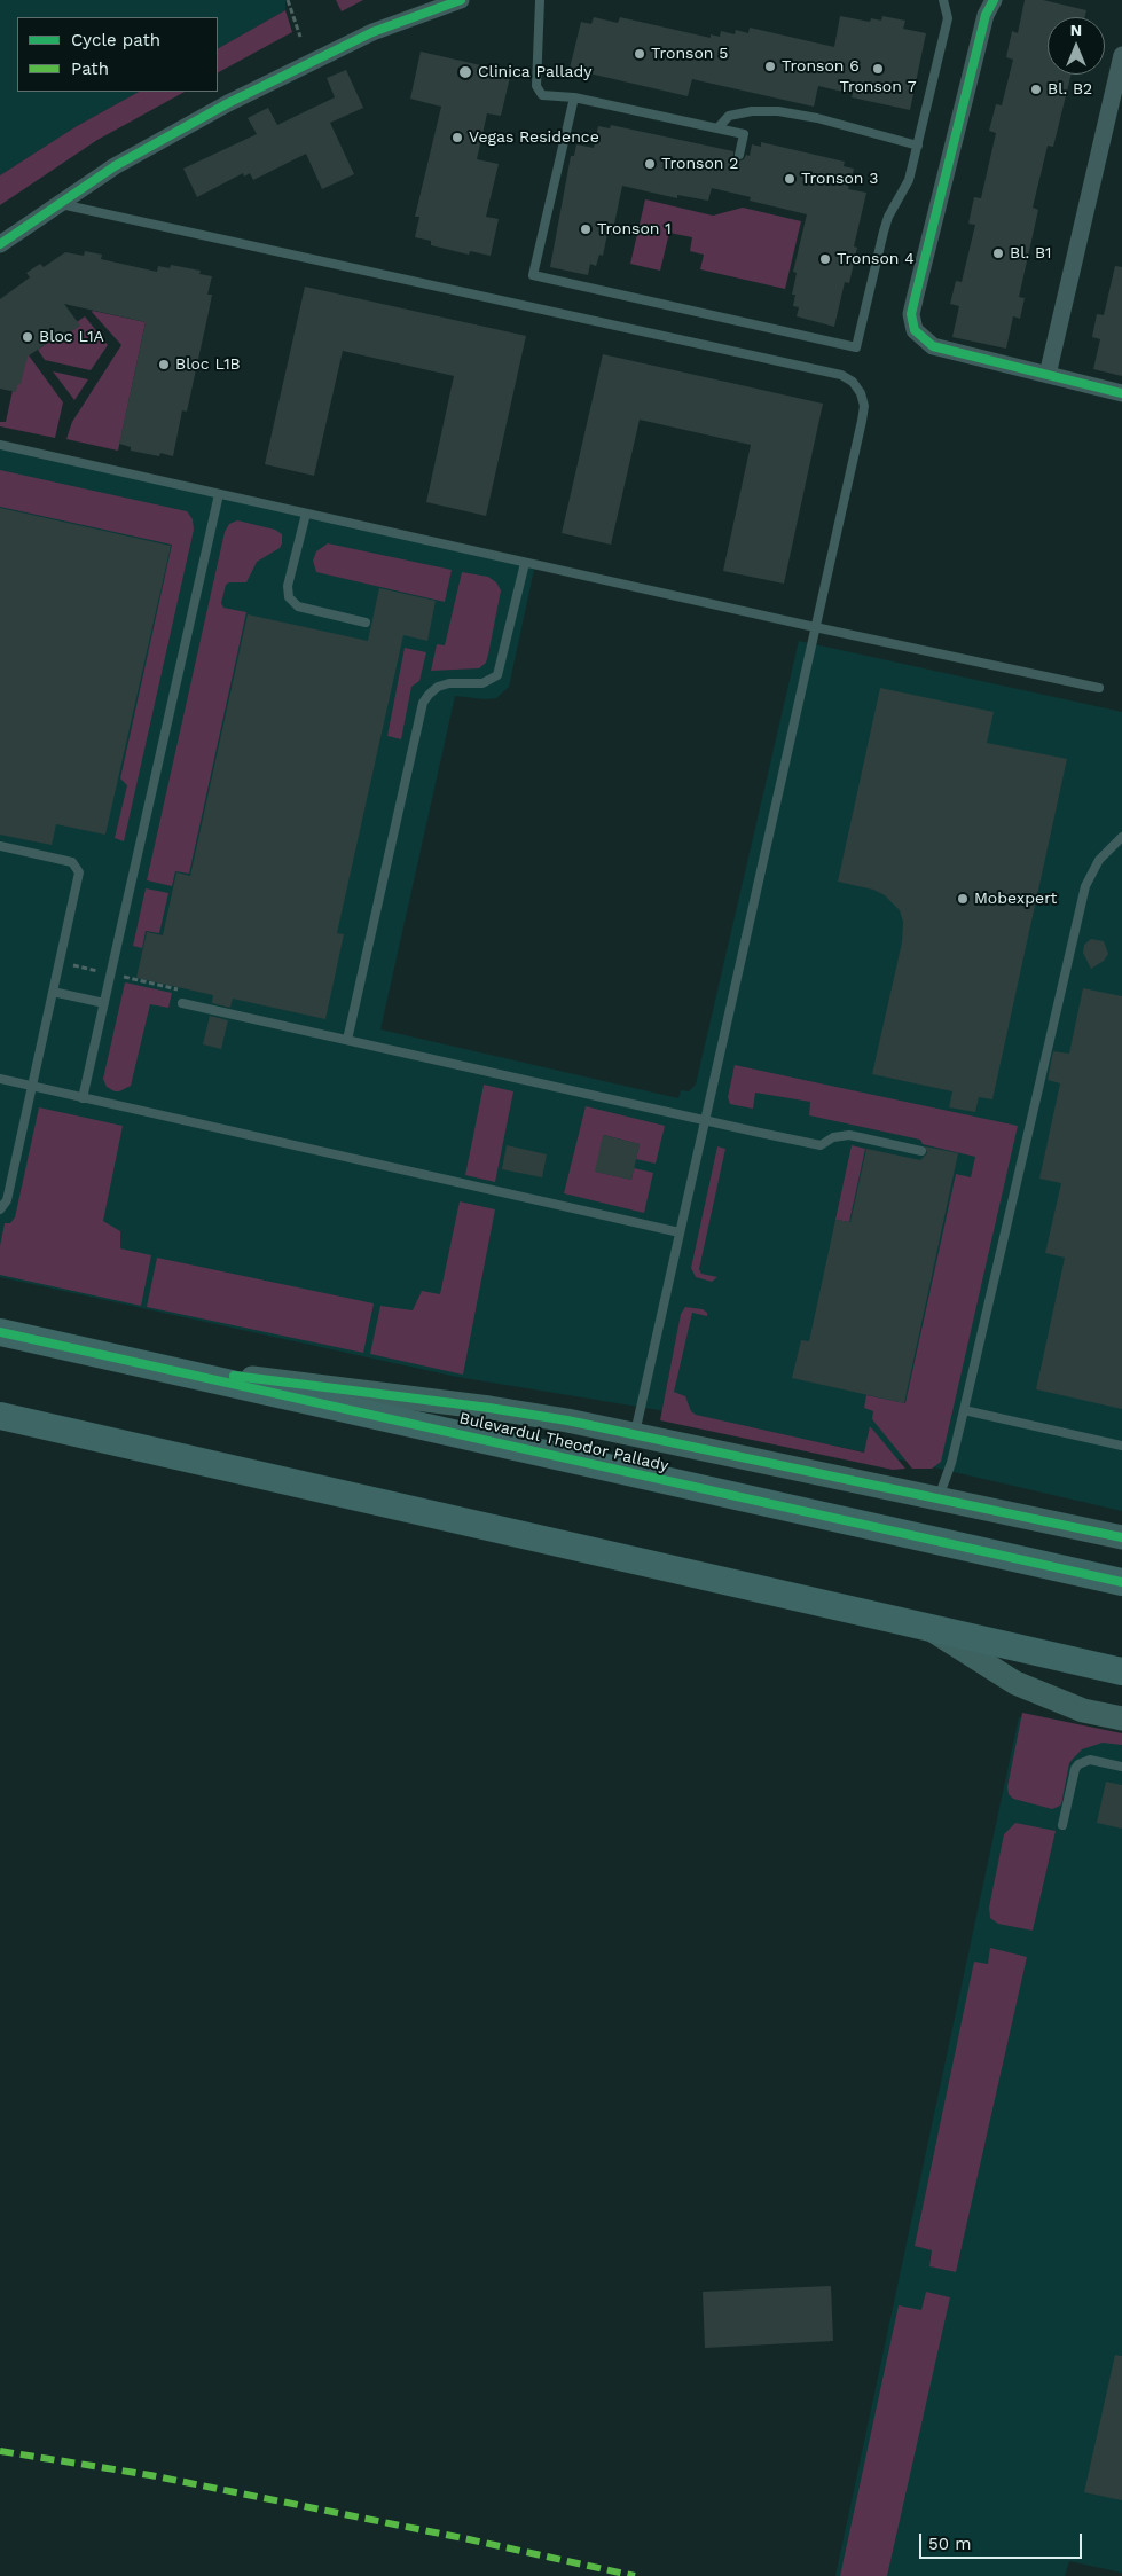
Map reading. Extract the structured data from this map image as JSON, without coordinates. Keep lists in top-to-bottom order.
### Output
{
  "streets": {
    "main road": ["Bulevardul Theodor Pallady"]
  },
  "places": [
    "Tronson 5",
    "Tronson 6",
    "Tronson 7",
    "Clinica Pallady",
    "Bl. B2",
    "Vegas Residence",
    "Tronson 2",
    "Tronson 3",
    "Tronson 1",
    "Bl. B1",
    "Tronson 4",
    "Bloc L1A",
    "Bloc L1B",
    "Mobexpert"
  ],
  "legend": ["Cycle path", "Path"],
  "scale_bar": "50 m",
  "north": "top"
}
